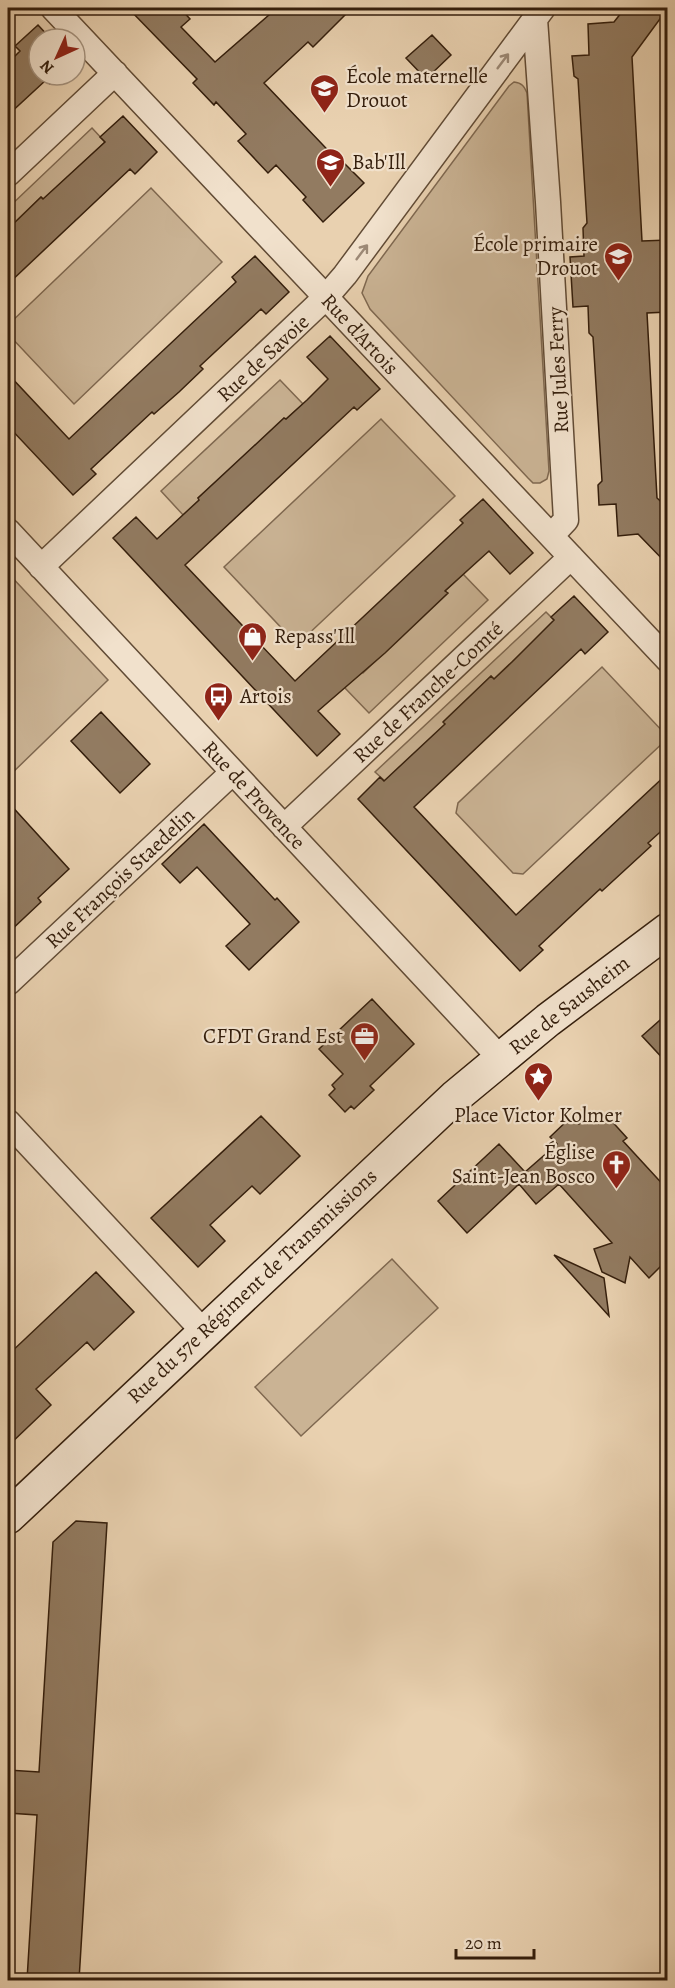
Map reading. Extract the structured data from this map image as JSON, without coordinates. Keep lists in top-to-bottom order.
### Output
{
  "streets": {
    "main road": ["Rue de Sausheim", "Rue du 57e Régiment de Transmissions"],
    "street": [
      "Rue d'Artois",
      "Rue de Savoie",
      "Rue Jules Ferry",
      "Rue de Franche-Comté",
      "Rue de Provence",
      "Rue François Staedelin"
    ]
  },
  "crossings": [
    ["Rue d'Artois", "Rue de Savoie"],
    ["Rue d'Artois", "Rue Jules Ferry"],
    ["Rue d'Artois", "Rue de Franche-Comté"],
    ["Rue de Savoie", "Rue Jules Ferry"],
    ["Rue de Savoie", "Rue de Provence"],
    ["Rue de Franche-Comté", "Rue de Provence"],
    ["Rue de Provence", "Rue François Staedelin"],
    ["Rue de Provence", "Rue de Sausheim"],
    ["Rue de Provence", "Rue du 57e Régiment de Transmissions"],
    ["Rue de Sausheim", "Rue du 57e Régiment de Transmissions"]
  ],
  "one_way": ["Rue de Savoie"],
  "places": {
    "school or university": ["École maternelle Drouot", "Bab'Ill", "École primaire Drouot"],
    "shop": ["Repass'Ill"],
    "bus stop": ["Artois"],
    "office": ["CFDT Grand Est"],
    "place": ["Place Victor Kolmer"],
    "church": ["Église Saint-Jean Bosco"]
  },
  "scale_bar": "20 m",
  "north": "bottom left"
}
